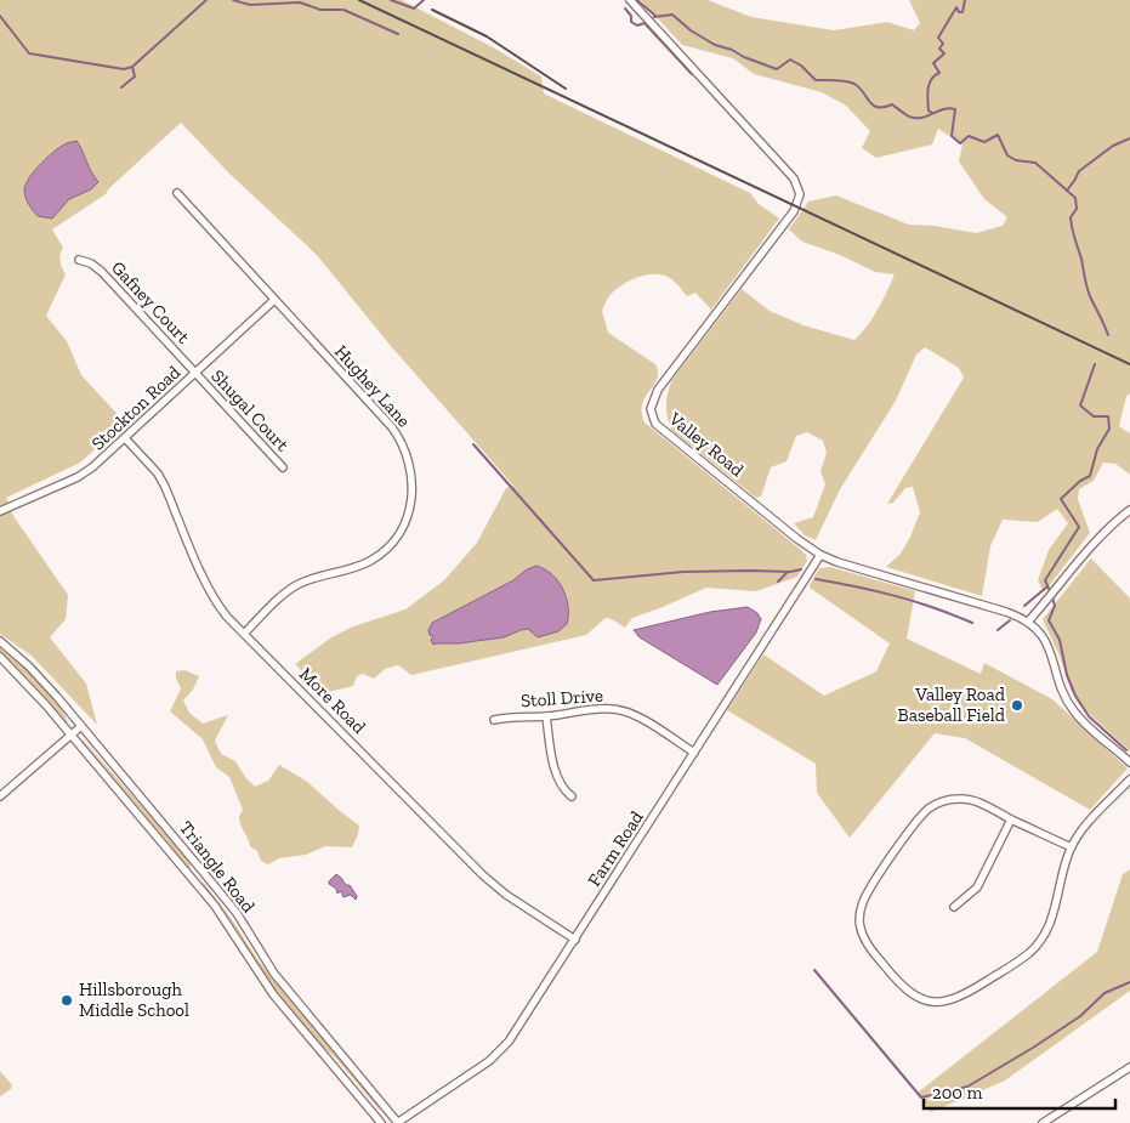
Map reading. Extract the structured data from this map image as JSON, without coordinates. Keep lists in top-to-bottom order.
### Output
{
  "streets": {
    "street": [
      "Gafney Court",
      "Hughey Lane",
      "Stockton Road",
      "Shugal Court",
      "Valley Road",
      "Stoll Drive",
      "More Road",
      "Farm Road",
      "Triangle Road"
    ]
  },
  "crossings": [
    ["Gafney Court", "Stockton Road"],
    ["Gafney Court", "Shugal Court"],
    ["Hughey Lane", "Stockton Road"],
    ["Hughey Lane", "More Road"],
    ["Stockton Road", "Shugal Court"],
    ["Stockton Road", "More Road"],
    ["Valley Road", "Farm Road"],
    ["Stoll Drive", "Farm Road"],
    ["More Road", "Farm Road"],
    ["Farm Road", "Triangle Road"]
  ],
  "places": ["Valley Road Baseball Field", "Hillsborough Middle School"],
  "scale_bar": "200 m"
}
